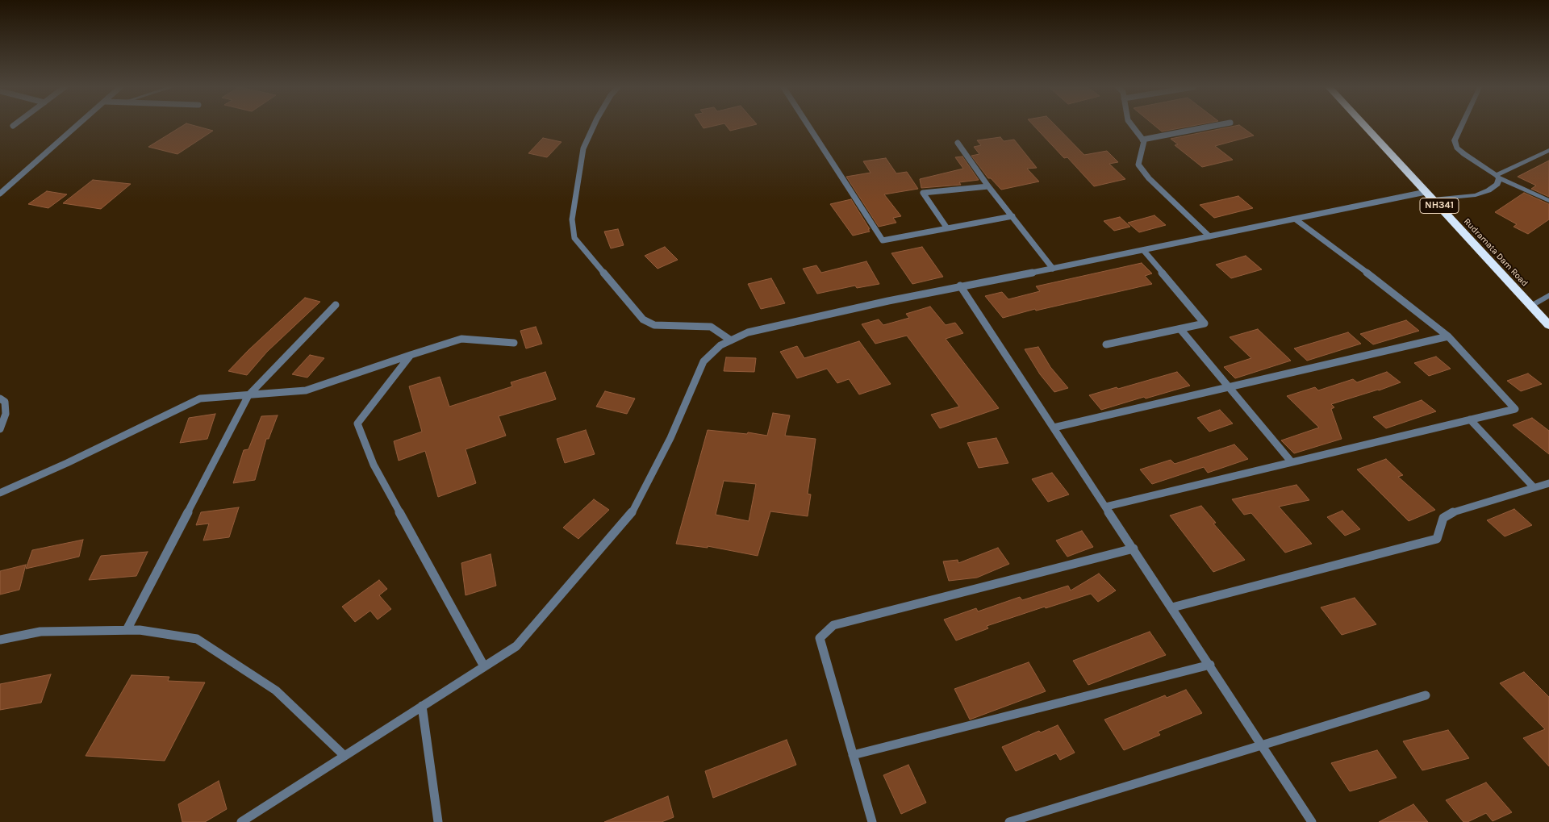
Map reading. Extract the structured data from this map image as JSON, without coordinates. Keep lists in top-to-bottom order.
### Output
{
  "streets": {
    "highway": ["NH341", "Rudramata Dam Road"]
  }
}
